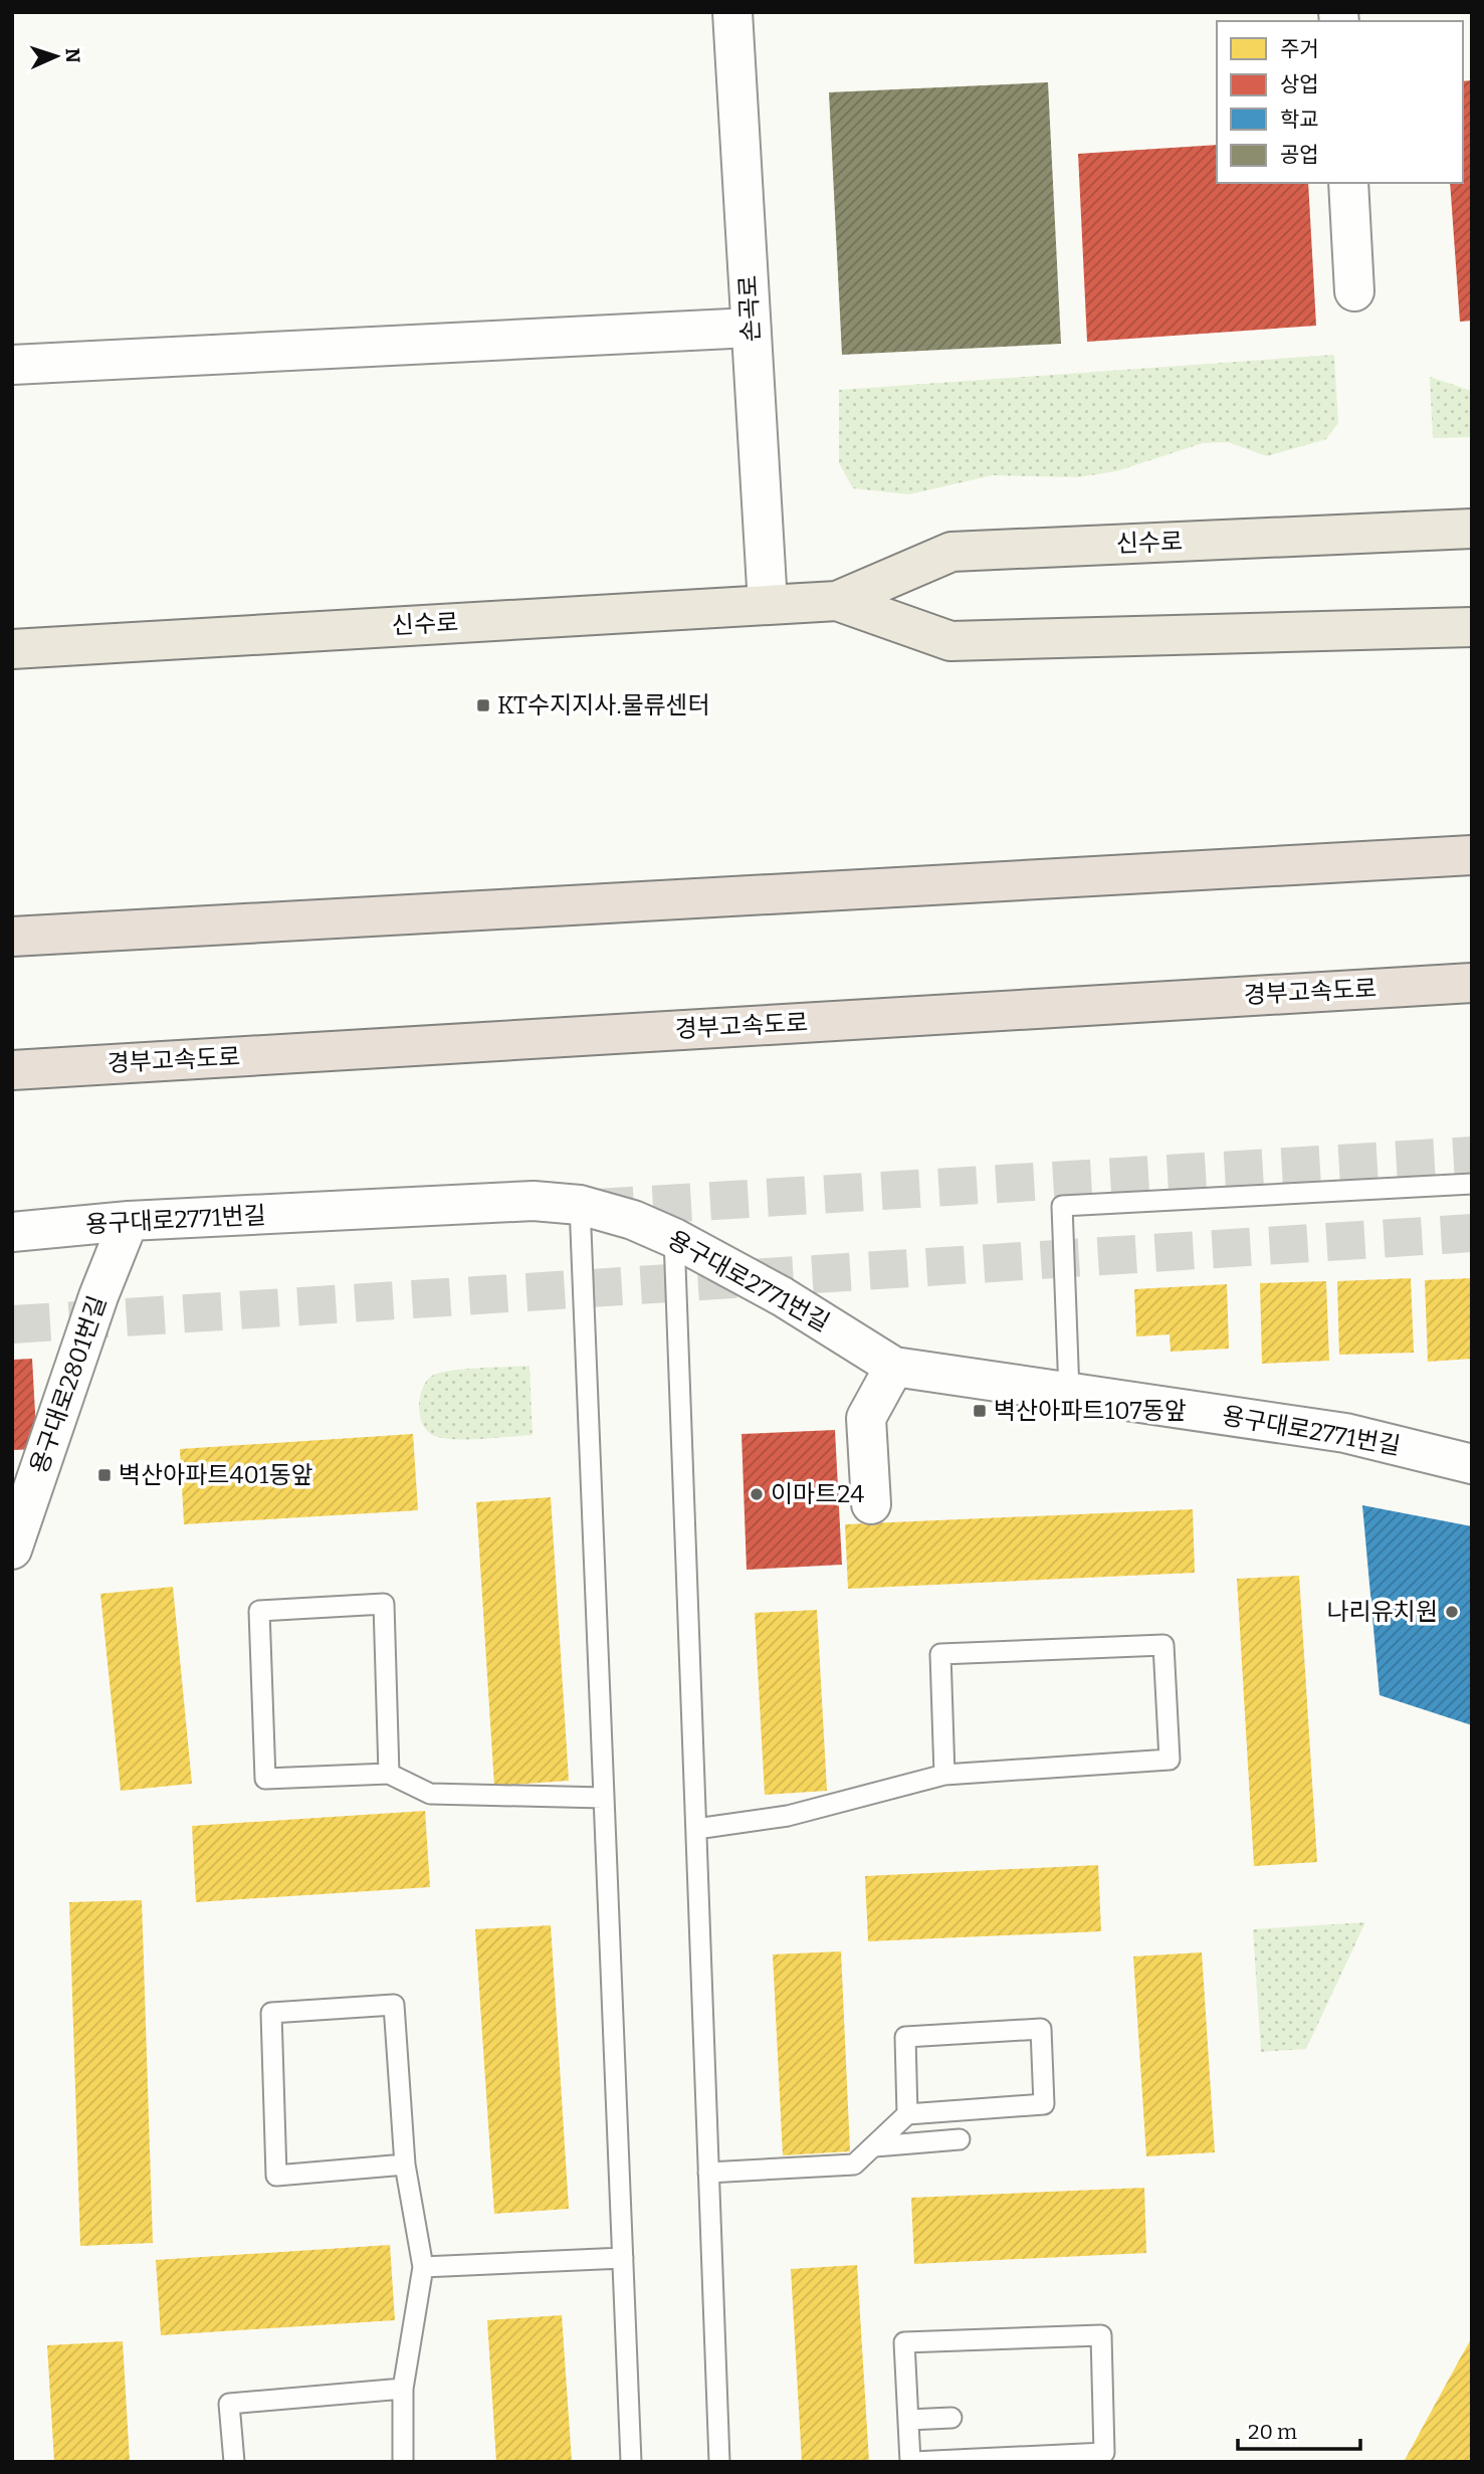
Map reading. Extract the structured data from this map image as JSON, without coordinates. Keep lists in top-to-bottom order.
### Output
{
  "streets": {
    "highway": ["경부고속도로"],
    "main road": ["신수로"],
    "street": ["손곡로", "용구대로2771번길", "용구대로2801번길"]
  },
  "crossings": [
    ["손곡로", "신수로"],
    ["용구대로2771번길", "용구대로2801번길"]
  ],
  "places": {
    "transit": ["KT수지지사.물류센터", "벽산아파트107동앞", "벽산아파트401동앞"],
    "other": ["이마트24", "나리유치원"]
  },
  "legend": [
    "주거",
    "상업",
    "학교",
    "공업"
  ],
  "scale_bar": "20 m",
  "north": "right"
}
